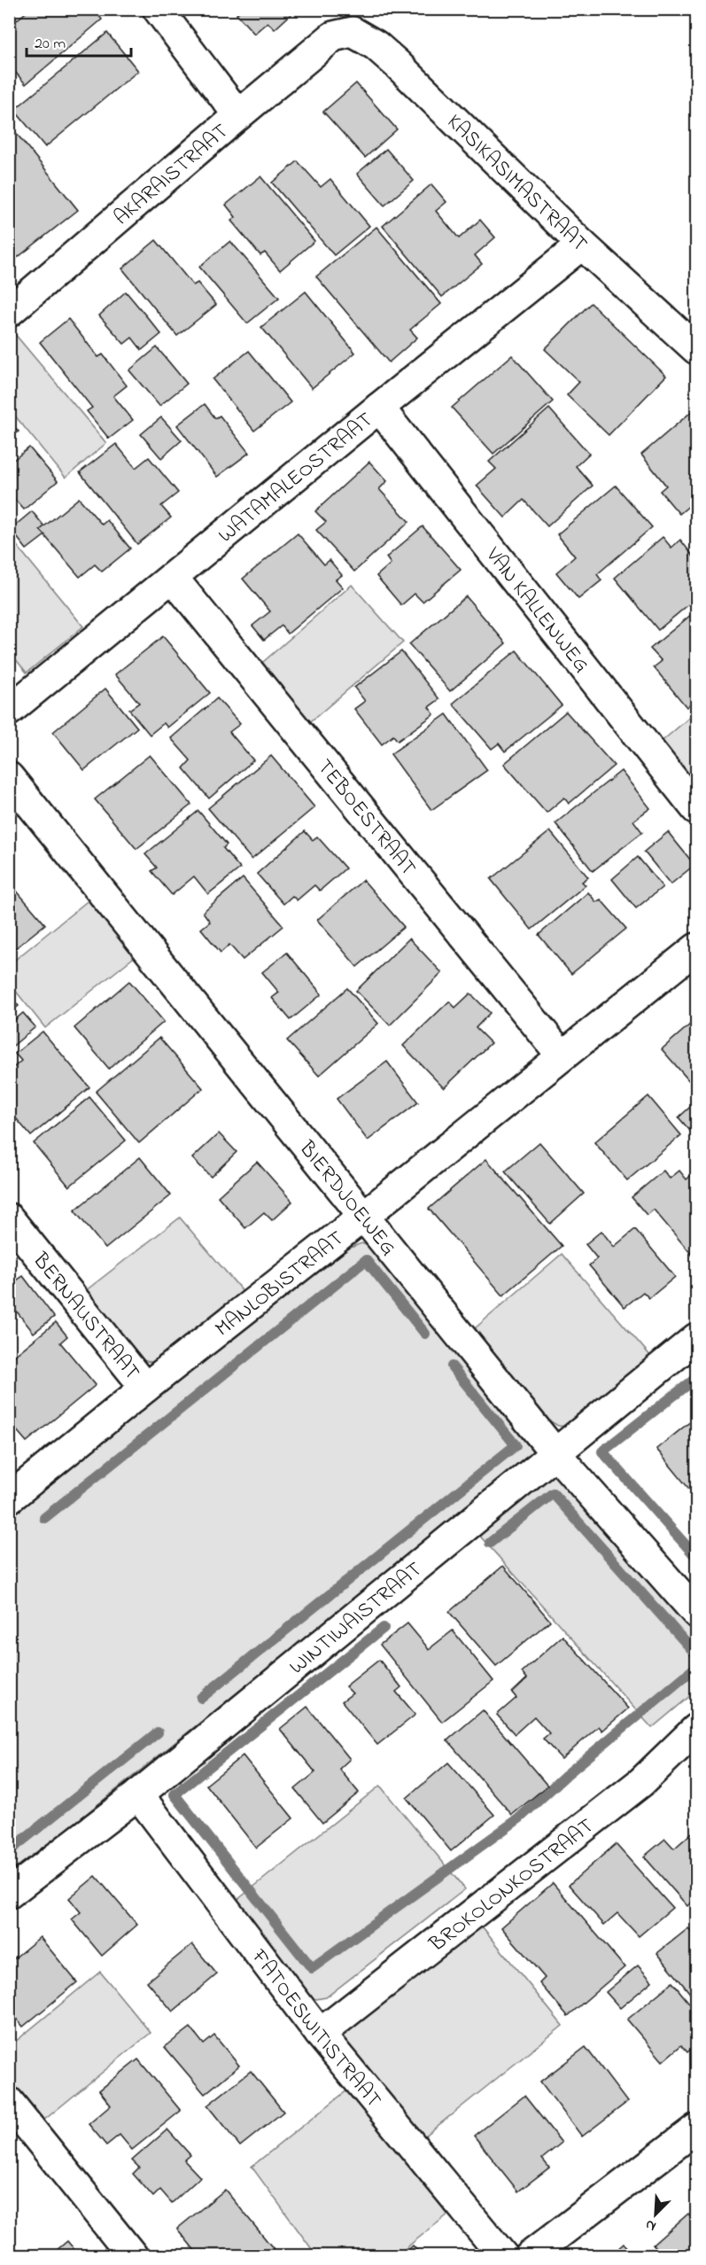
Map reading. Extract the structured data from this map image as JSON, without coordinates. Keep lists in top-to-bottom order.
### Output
{
  "streets": {
    "street": [
      "AKARAISTRAAT",
      "KASIKASIMASTRAAT",
      "WATAMALEOSTRAAT",
      "VAN KALLENWEG",
      "TEBOESTRAAT",
      "BIERDJOEWEG",
      "MANLOBISTRAAT",
      "BERNAUSTRAAT",
      "WINTIWAISTRAAT",
      "BROKOLONKOSTRAAT",
      "FATOESWITISTRAAT"
    ]
  },
  "crossings": [
    ["AKARAISTRAAT", "KASIKASIMASTRAAT"],
    ["KASIKASIMASTRAAT", "WATAMALEOSTRAAT"],
    ["WATAMALEOSTRAAT", "VAN KALLENWEG"],
    ["WATAMALEOSTRAAT", "TEBOESTRAAT"],
    ["TEBOESTRAAT", "MANLOBISTRAAT"],
    ["BIERDJOEWEG", "MANLOBISTRAAT"],
    ["BIERDJOEWEG", "WINTIWAISTRAAT"],
    ["MANLOBISTRAAT", "BERNAUSTRAAT"],
    ["WINTIWAISTRAAT", "FATOESWITISTRAAT"],
    ["BROKOLONKOSTRAAT", "FATOESWITISTRAAT"]
  ],
  "scale_bar": "20 m",
  "north": "bottom left"
}
